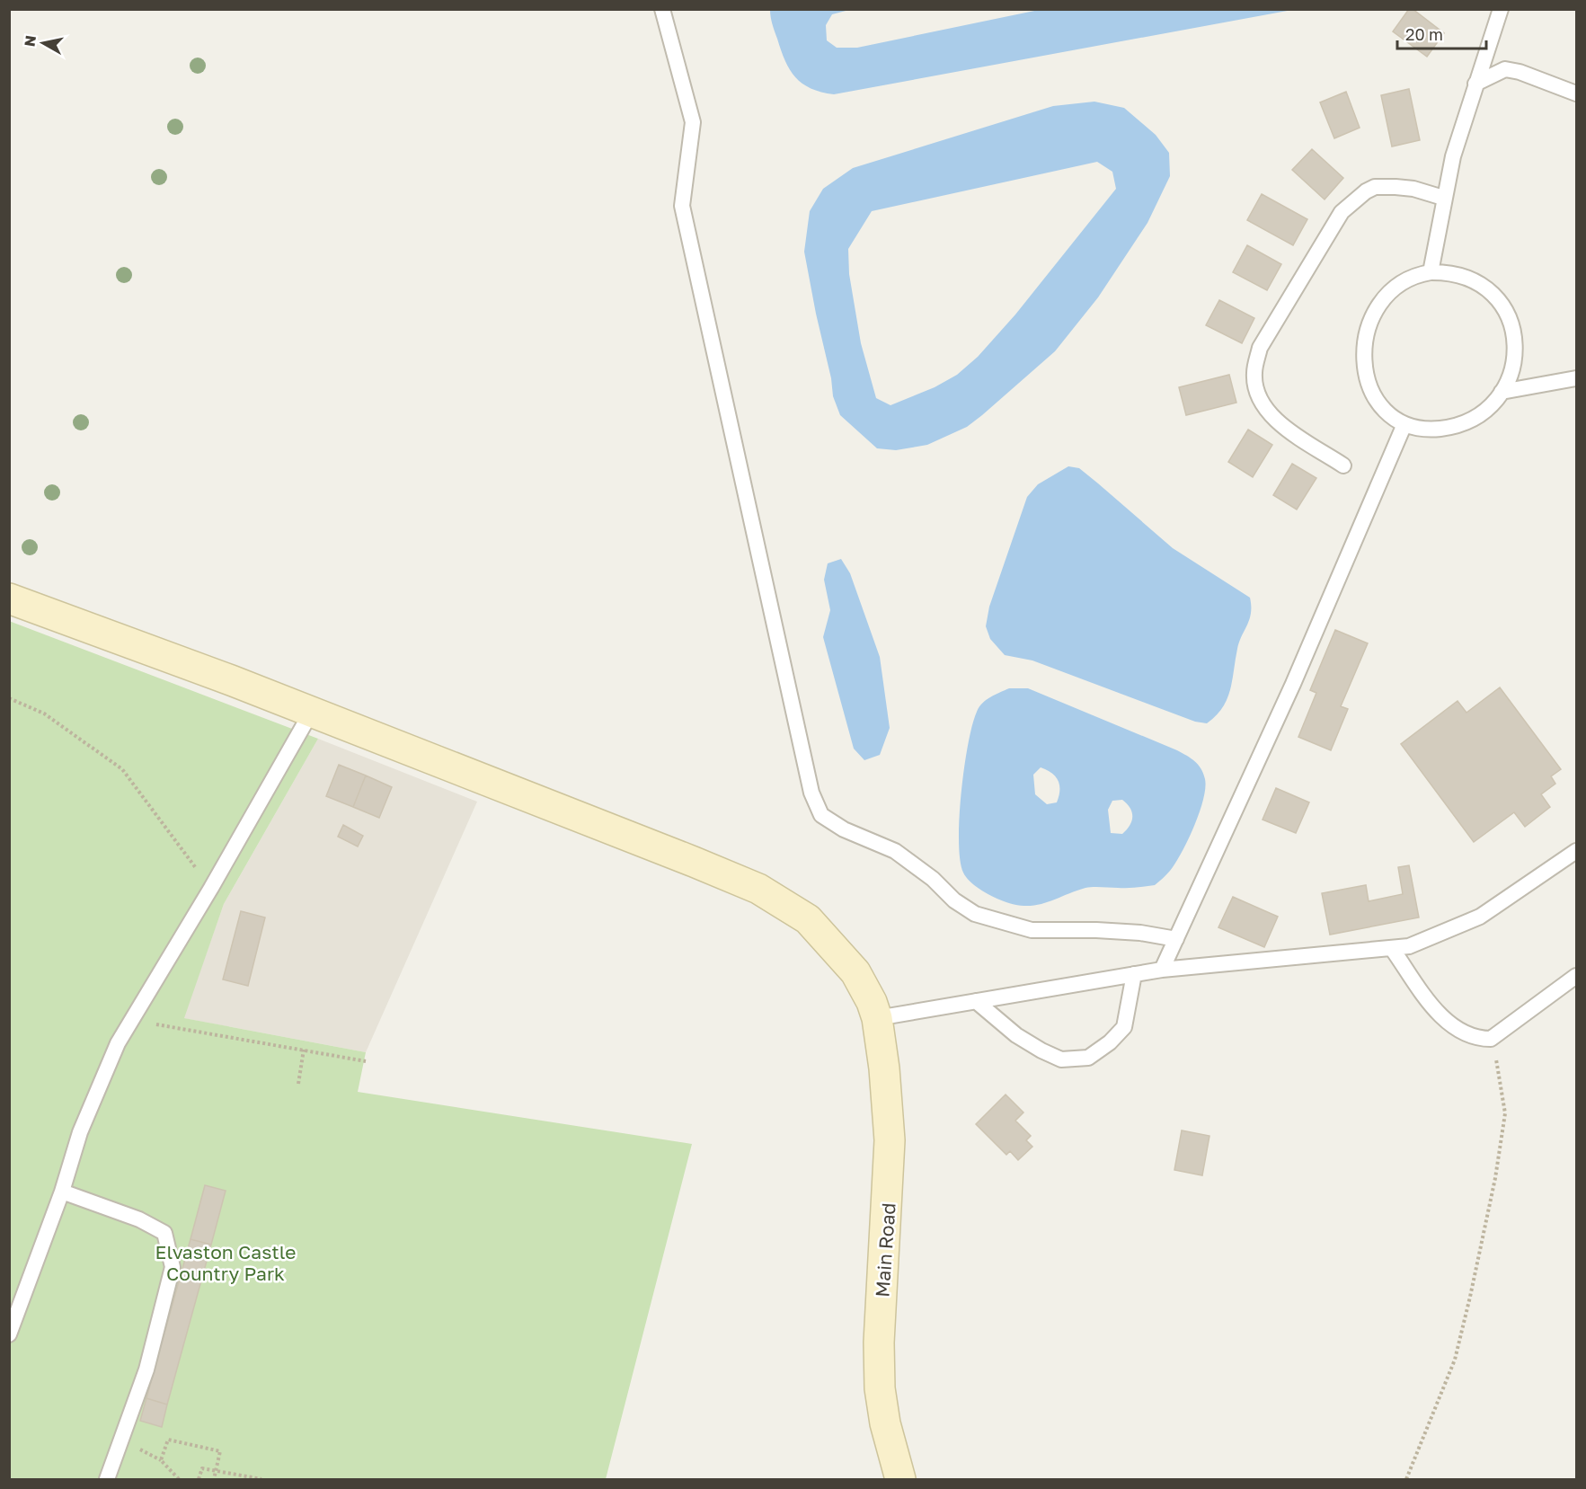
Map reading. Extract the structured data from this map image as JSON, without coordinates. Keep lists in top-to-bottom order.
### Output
{
  "streets": {
    "main road": ["Main Road"]
  },
  "parks": ["Elvaston Castle Country Park"],
  "scale_bar": "20 m",
  "north": "left"
}
